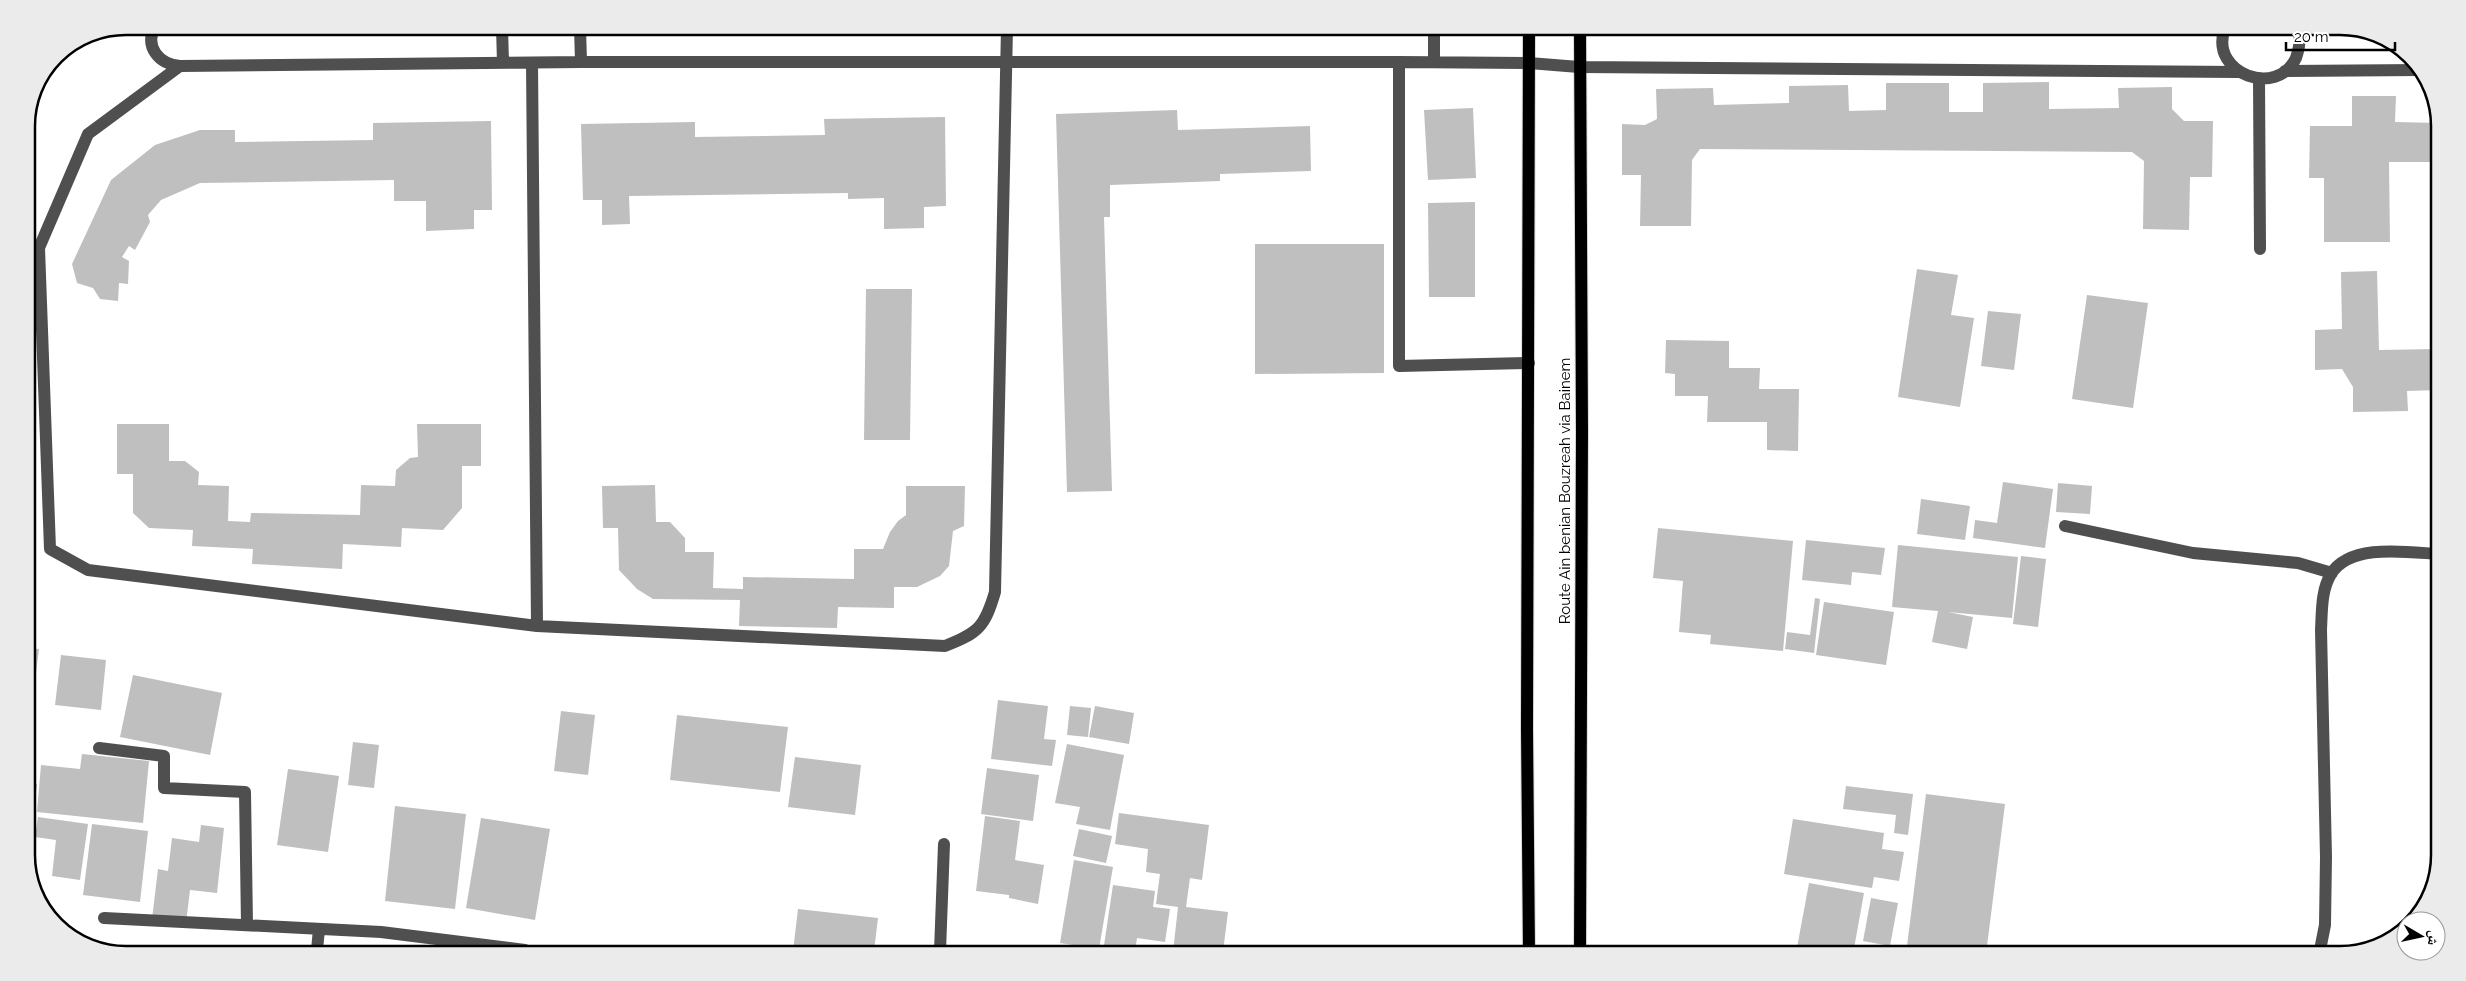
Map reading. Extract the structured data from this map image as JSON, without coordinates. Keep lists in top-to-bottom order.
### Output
{
  "streets": {
    "main road": ["Route Ain benian Bouzreah via Bainem"]
  },
  "scale_bar": "20 m",
  "north": "right"
}
